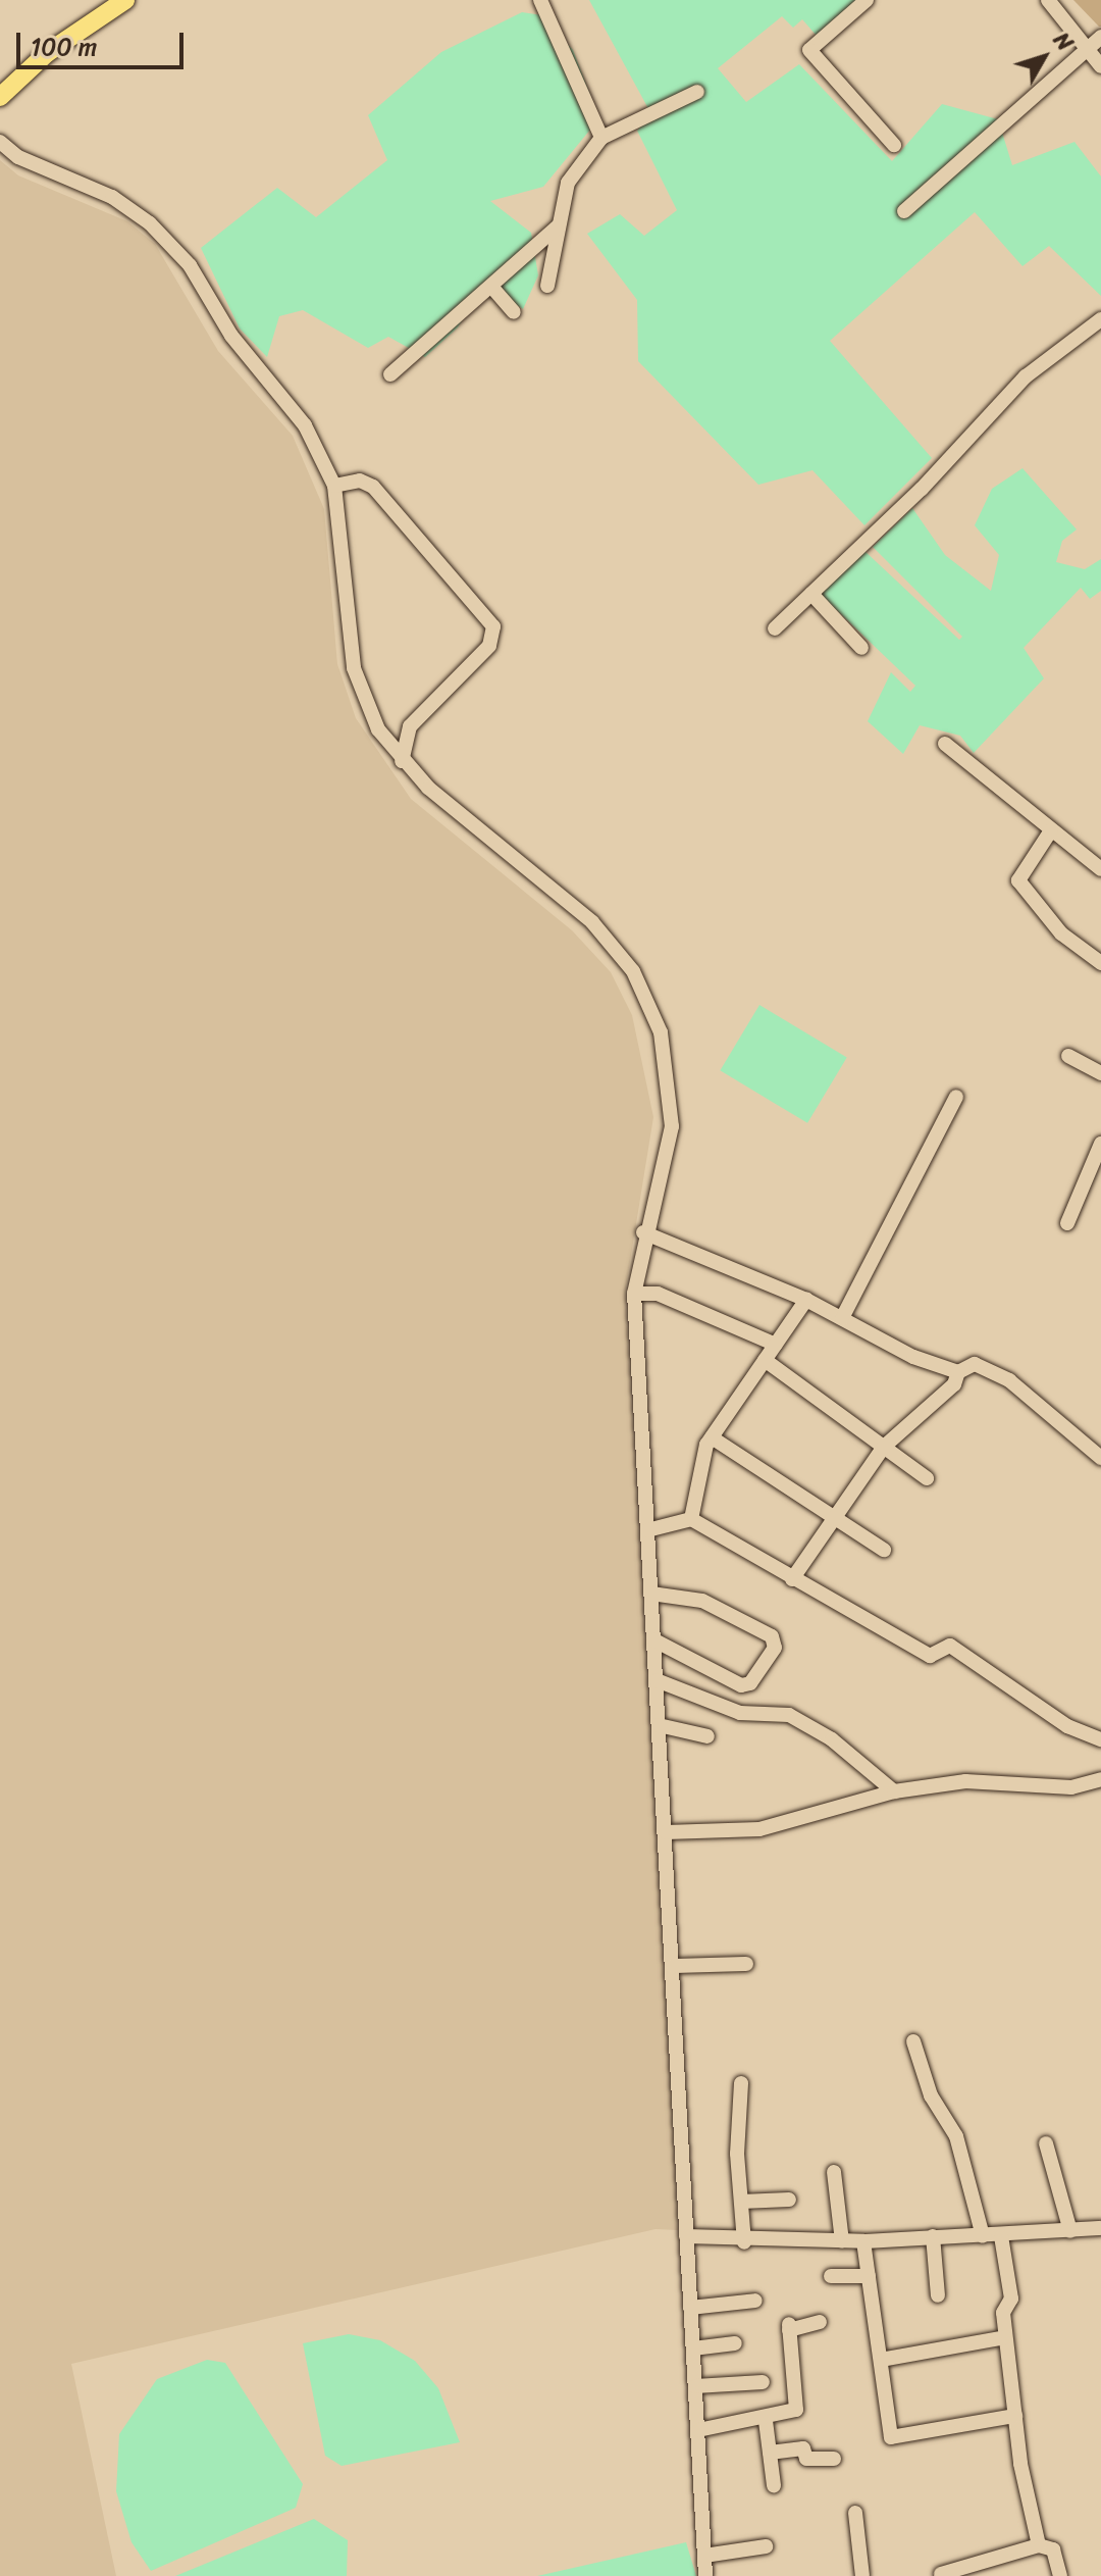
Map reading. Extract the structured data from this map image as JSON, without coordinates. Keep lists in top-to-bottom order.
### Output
{
  "scale_bar": "100 m",
  "north": "top right"
}
